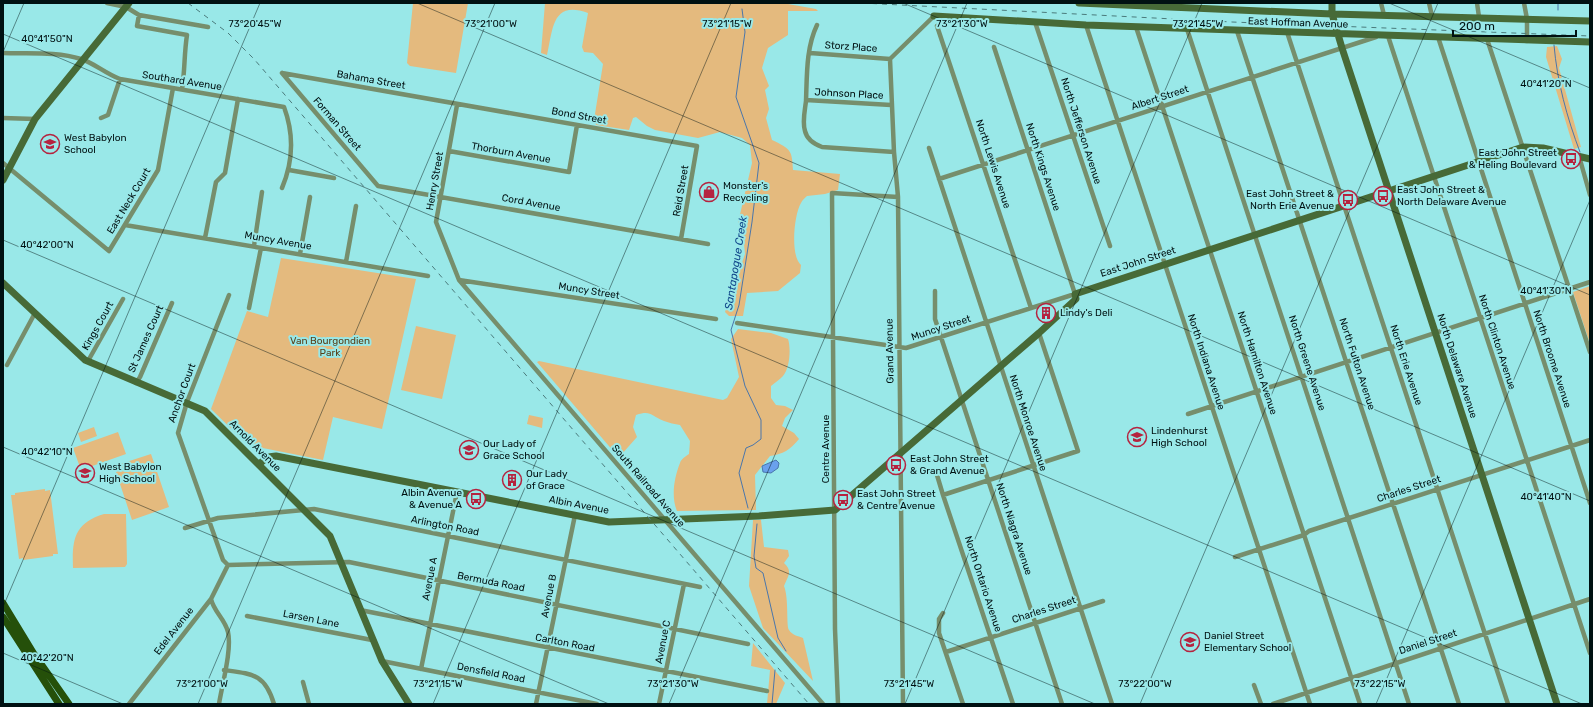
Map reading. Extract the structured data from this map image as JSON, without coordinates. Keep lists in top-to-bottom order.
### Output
{
  "streets": {
    "street": [
      "East Hoffman Avenue",
      "Storz Place",
      "Bahama Street",
      "Southard Avenue",
      "Johnson Place",
      "Albert Street",
      "Bond Street",
      "Forman Street",
      "North Jefferson Avenue",
      "Thorburn Avenue",
      "North Lewis Avenue",
      "North Kings Avenue",
      "Henry Street",
      "Reid Street",
      "East Neck Court",
      "Cord Avenue",
      "Muncy Avenue",
      "East John Street",
      "Muncy Street",
      "Kings Court",
      "St James Court",
      "North Clinton Avenue",
      "Grand Avenue",
      "North Broome Avenue",
      "North Indiana Avenue",
      "North Hamilton Avenue",
      "North Greene Avenue",
      "North Fulton Avenue",
      "North Erie Avenue",
      "North Delaware Avenue",
      "Anchor Court",
      "North Monroe Avenue",
      "Arnold Avenue",
      "Centre Avenue",
      "South Railroad Avenue",
      "Charles Street",
      "Albin Avenue",
      "Arlington Road",
      "North Niagra Avenue",
      "Avenue A",
      "Bermuda Road",
      "North Ontario Avenue",
      "Avenue B",
      "Larsen Lane",
      "Edel Avenue",
      "Avenue C",
      "Daniel Street",
      "Carlton Road",
      "Densfield Road"
    ]
  },
  "crossings": [
    ["East Hoffman Avenue", "Albert Street"],
    ["East Hoffman Avenue", "North Jefferson Avenue"],
    ["East Hoffman Avenue", "North Clinton Avenue"],
    ["East Hoffman Avenue", "North Broome Avenue"],
    ["East Hoffman Avenue", "North Indiana Avenue"],
    ["East Hoffman Avenue", "North Hamilton Avenue"],
    ["East Hoffman Avenue", "North Greene Avenue"],
    ["East Hoffman Avenue", "North Fulton Avenue"],
    ["East Hoffman Avenue", "North Erie Avenue"],
    ["East Hoffman Avenue", "North Delaware Avenue"],
    ["Storz Place", "Grand Avenue"],
    ["Bahama Street", "Bond Street"],
    ["Bahama Street", "Forman Street"],
    ["Bahama Street", "Henry Street"],
    ["Southard Avenue", "East Neck Court"],
    ["Johnson Place", "Grand Avenue"],
    ["Albert Street", "North Jefferson Avenue"],
    ["Albert Street", "North Lewis Avenue"],
    ["Albert Street", "North Kings Avenue"],
    ["Albert Street", "North Clinton Avenue"],
    ["Albert Street", "North Indiana Avenue"],
    ["Albert Street", "North Hamilton Avenue"],
    ["Albert Street", "North Greene Avenue"],
    ["Albert Street", "North Fulton Avenue"],
    ["Albert Street", "North Erie Avenue"],
    ["Albert Street", "North Delaware Avenue"],
    ["Albert Street", "North Monroe Avenue"],
    ["Bond Street", "Thorburn Avenue"],
    ["Bond Street", "Henry Street"],
    ["Bond Street", "Reid Street"],
    ["Forman Street", "Cord Avenue"],
    ["Thorburn Avenue", "Henry Street"],
    ["North Lewis Avenue", "Muncy Street"],
    ["North Kings Avenue", "East John Street"],
    ["North Kings Avenue", "Muncy Street"],
    ["Henry Street", "Cord Avenue"],
    ["Henry Street", "Muncy Street"],
    ["Henry Street", "South Railroad Avenue"],
    ["Reid Street", "Cord Avenue"],
    ["East Neck Court", "Muncy Avenue"],
    ["East John Street", "Muncy Street"],
    ["East John Street", "North Clinton Avenue"],
    ["East John Street", "North Broome Avenue"],
    ["East John Street", "North Indiana Avenue"],
    ["East John Street", "North Hamilton Avenue"],
    ["East John Street", "North Greene Avenue"],
    ["East John Street", "North Fulton Avenue"],
    ["East John Street", "North Erie Avenue"],
    ["East John Street", "North Delaware Avenue"],
    ["Muncy Street", "Grand Avenue"],
    ["Muncy Street", "North Monroe Avenue"],
    ["Muncy Street", "Centre Avenue"],
    ["Muncy Street", "South Railroad Avenue"],
    ["Muncy Street", "North Niagra Avenue"],
    ["Kings Court", "Arnold Avenue"],
    ["St James Court", "Arnold Avenue"],
    ["North Clinton Avenue", "Charles Street"],
    ["North Clinton Avenue", "Daniel Street"],
    ["Grand Avenue", "Centre Avenue"],
    ["North Broome Avenue", "Charles Street"],
    ["North Indiana Avenue", "Charles Street"],
    ["North Indiana Avenue", "Daniel Street"],
    ["North Hamilton Avenue", "Charles Street"],
    ["North Hamilton Avenue", "Daniel Street"],
    ["North Greene Avenue", "Charles Street"],
    ["North Greene Avenue", "Daniel Street"],
    ["North Fulton Avenue", "Charles Street"],
    ["North Fulton Avenue", "Daniel Street"],
    ["North Erie Avenue", "Charles Street"],
    ["North Erie Avenue", "Daniel Street"],
    ["North Delaware Avenue", "Charles Street"],
    ["North Delaware Avenue", "Daniel Street"],
    ["Anchor Court", "Arnold Avenue"],
    ["Anchor Court", "Arlington Road"],
    ["Anchor Court", "Bermuda Road"],
    ["Anchor Court", "Edel Avenue"],
    ["North Monroe Avenue", "Charles Street"],
    ["Arnold Avenue", "Albin Avenue"],
    ["Arnold Avenue", "Arlington Road"],
    ["Arnold Avenue", "Bermuda Road"],
    ["Arnold Avenue", "Larsen Lane"],
    ["Arnold Avenue", "Carlton Road"],
    ["Arnold Avenue", "Densfield Road"],
    ["Centre Avenue", "Albin Avenue"],
    ["South Railroad Avenue", "Albin Avenue"],
    ["Charles Street", "North Niagra Avenue"],
    ["Charles Street", "North Ontario Avenue"],
    ["Albin Avenue", "Avenue A"],
    ["Albin Avenue", "Avenue B"],
    ["Arlington Road", "Avenue A"],
    ["Arlington Road", "Avenue B"],
    ["Arlington Road", "Avenue C"],
    ["Avenue A", "Bermuda Road"],
    ["Avenue A", "Carlton Road"],
    ["Avenue A", "Densfield Road"],
    ["Bermuda Road", "Avenue B"],
    ["Bermuda Road", "Edel Avenue"],
    ["Bermuda Road", "Avenue C"],
    ["Avenue B", "Carlton Road"],
    ["Avenue B", "Densfield Road"],
    ["Avenue C", "Carlton Road"]
  ],
  "water": ["Santapogue Creek"],
  "parks": ["Van Bourgondien Park"],
  "places": {
    "school or university": [
      "West Babylon School",
      "Lindenhurst High School",
      "Our Lady of Grace School",
      "West Babylon High School",
      "Daniel Street Elementary School"
    ],
    "bus stop": [
      "East John Street & Heling Boulevard",
      "East John Street & North Delaware Avenue",
      "East John Street & North Erie Avenue",
      "East John Street & Grand Avenue",
      "Albin Avenue & Avenue A",
      "East John Street & Centre Avenue"
    ],
    "shop": ["Monster's Recycling"],
    "building": ["Lindy's Deli", "Our Lady of Grace"]
  },
  "scale_bar": "200 m",
  "coordinates": [
    "73°21'00\"W",
    "73°21'15\"W",
    "73°21'30\"W",
    "73°21'45\"W",
    "73°20'45\"W",
    "40°41'50\"N",
    "40°41'20\"N",
    "40°42'00\"N",
    "40°41'30\"N",
    "40°42'10\"N",
    "40°41'40\"N",
    "40°42'20\"N",
    "73°22'00\"W",
    "73°22'15\"W"
  ]
}
